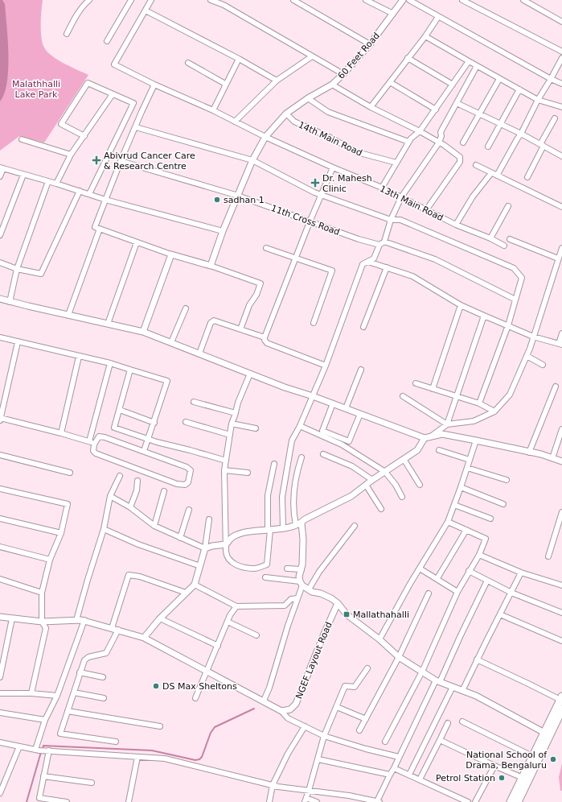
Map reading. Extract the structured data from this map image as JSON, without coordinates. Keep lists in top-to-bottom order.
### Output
{
  "streets": {
    "street": [
      "60 Feet Road",
      "14th Main Road",
      "13th Main Road",
      "11th Cross Road",
      "NGEF Layout Road"
    ]
  },
  "crossings": [
    ["60 Feet Road", "14th Main Road"],
    ["60 Feet Road", "13th Main Road"],
    ["60 Feet Road", "11th Cross Road"]
  ],
  "parks": ["Malathhalli Lake Park"],
  "places": {
    "health": ["Abivrud Cancer Care & Research Centre", "Dr. Mahesh Clinic"],
    "other": [
      "sadhan 1",
      "DS Max Sheltons",
      "National School of Drama, Bengaluru",
      "Petrol Station"
    ],
    "transit": ["Mallathahalli"]
  }
}
